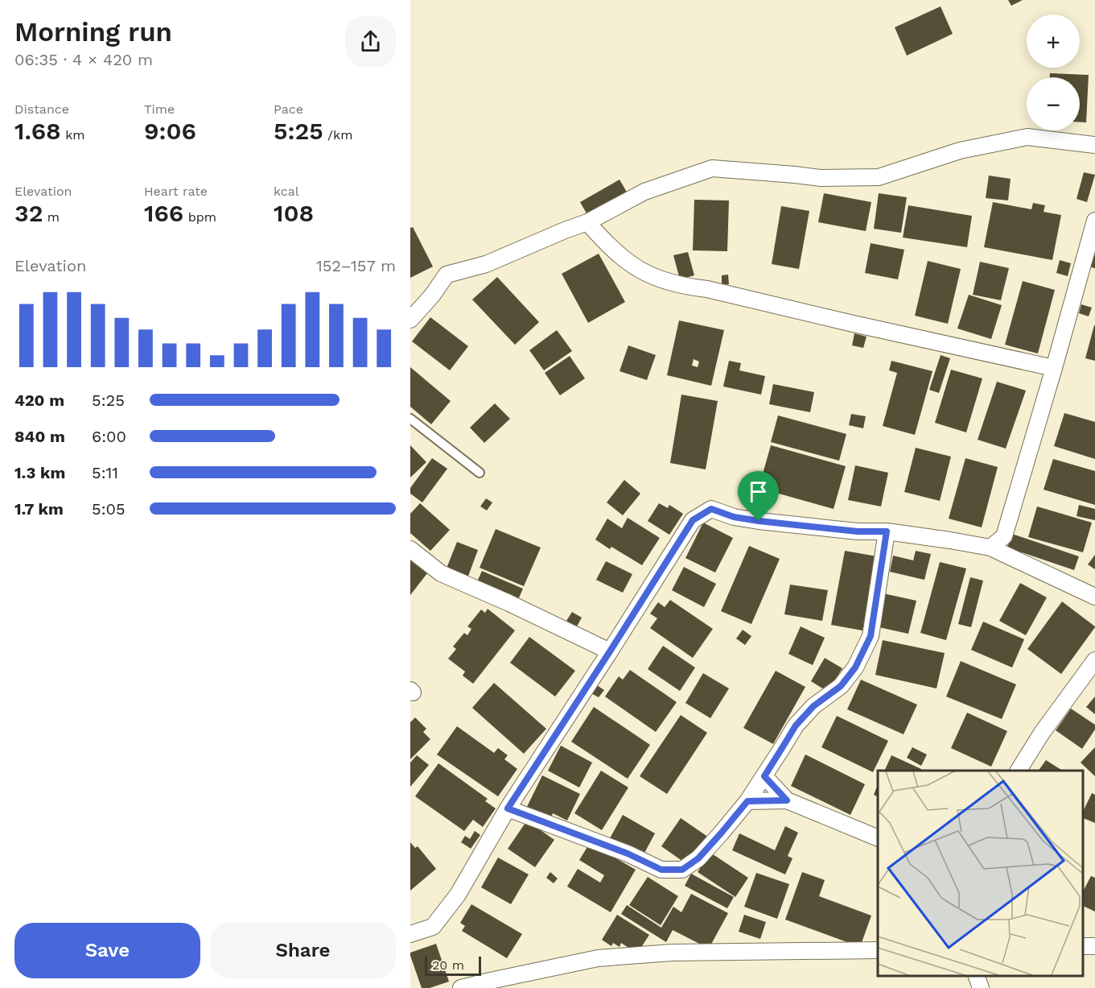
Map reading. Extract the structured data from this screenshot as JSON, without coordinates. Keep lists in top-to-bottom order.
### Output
{
  "scale_bar": "20 m",
  "page": {
    "heading": ["Morning run", "06:35 · 4 × 420 m"],
    "map_buttons": ["+", "−"],
    "stats": [
      ["Distance", "1.68 km"],
      ["Time", "9:06"],
      ["Pace", "5:25 /km"],
      ["Elevation", "32 m"],
      ["Heart rate", "166 bpm"],
      ["kcal", "108"]
    ],
    "chart": ["Elevation", "152–157 m"],
    "list": [
      {
        "name": "420 m",
        "note": "5:25"
      },
      {
        "name": "840 m",
        "note": "6:00"
      },
      {
        "name": "1.3 km",
        "note": "5:11"
      },
      {
        "name": "1.7 km",
        "note": "5:05"
      }
    ],
    "buttons": ["Save", "Share"],
    "scale": "20 m"
  }
}
